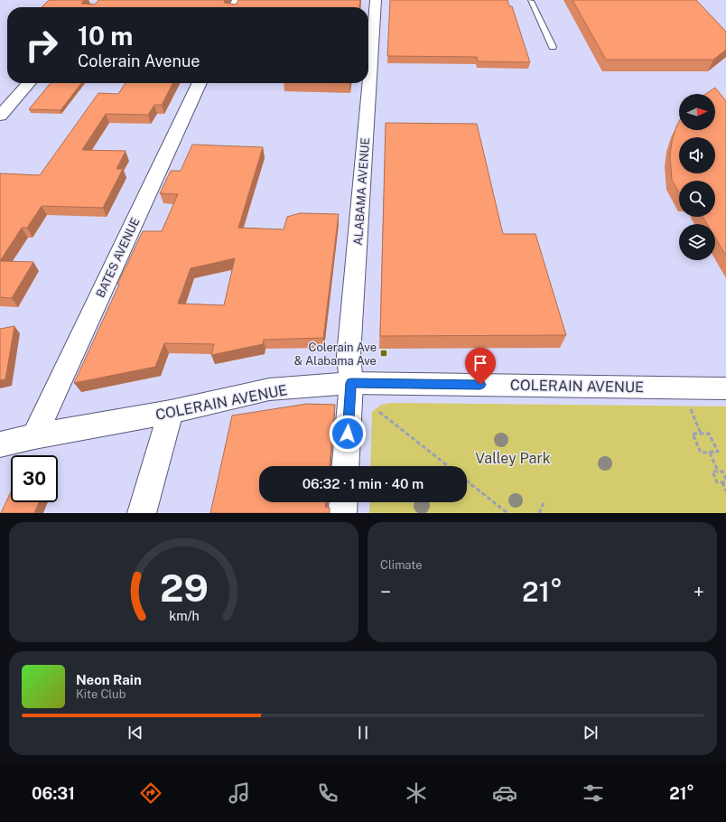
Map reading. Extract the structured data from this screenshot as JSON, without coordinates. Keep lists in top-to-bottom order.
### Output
{
  "streets": {
    "street": ["ALABAMA AVENUE", "BATES AVENUE", "COLERAIN AVENUE"]
  },
  "crossings": [
    ["ALABAMA AVENUE", "COLERAIN AVENUE"],
    ["BATES AVENUE", "COLERAIN AVENUE"]
  ],
  "parks": ["Valley Park"],
  "places": {
    "transit": ["Colerain Ave & Alabama Ave"]
  },
  "north": "right",
  "page": {
    "turn": ["10 m", "Colerain Avenue"],
    "limit": "30",
    "trip": "06:32 · 1 min · 40 m",
    "tile": "Climate",
    "heat": ["−", "21°", "+"],
    "song": ["Neon Rain", "Kite Club"],
    "tabs": ["06:31", "21°"],
    "gauge": ["29", "km/h"]
  }
}
